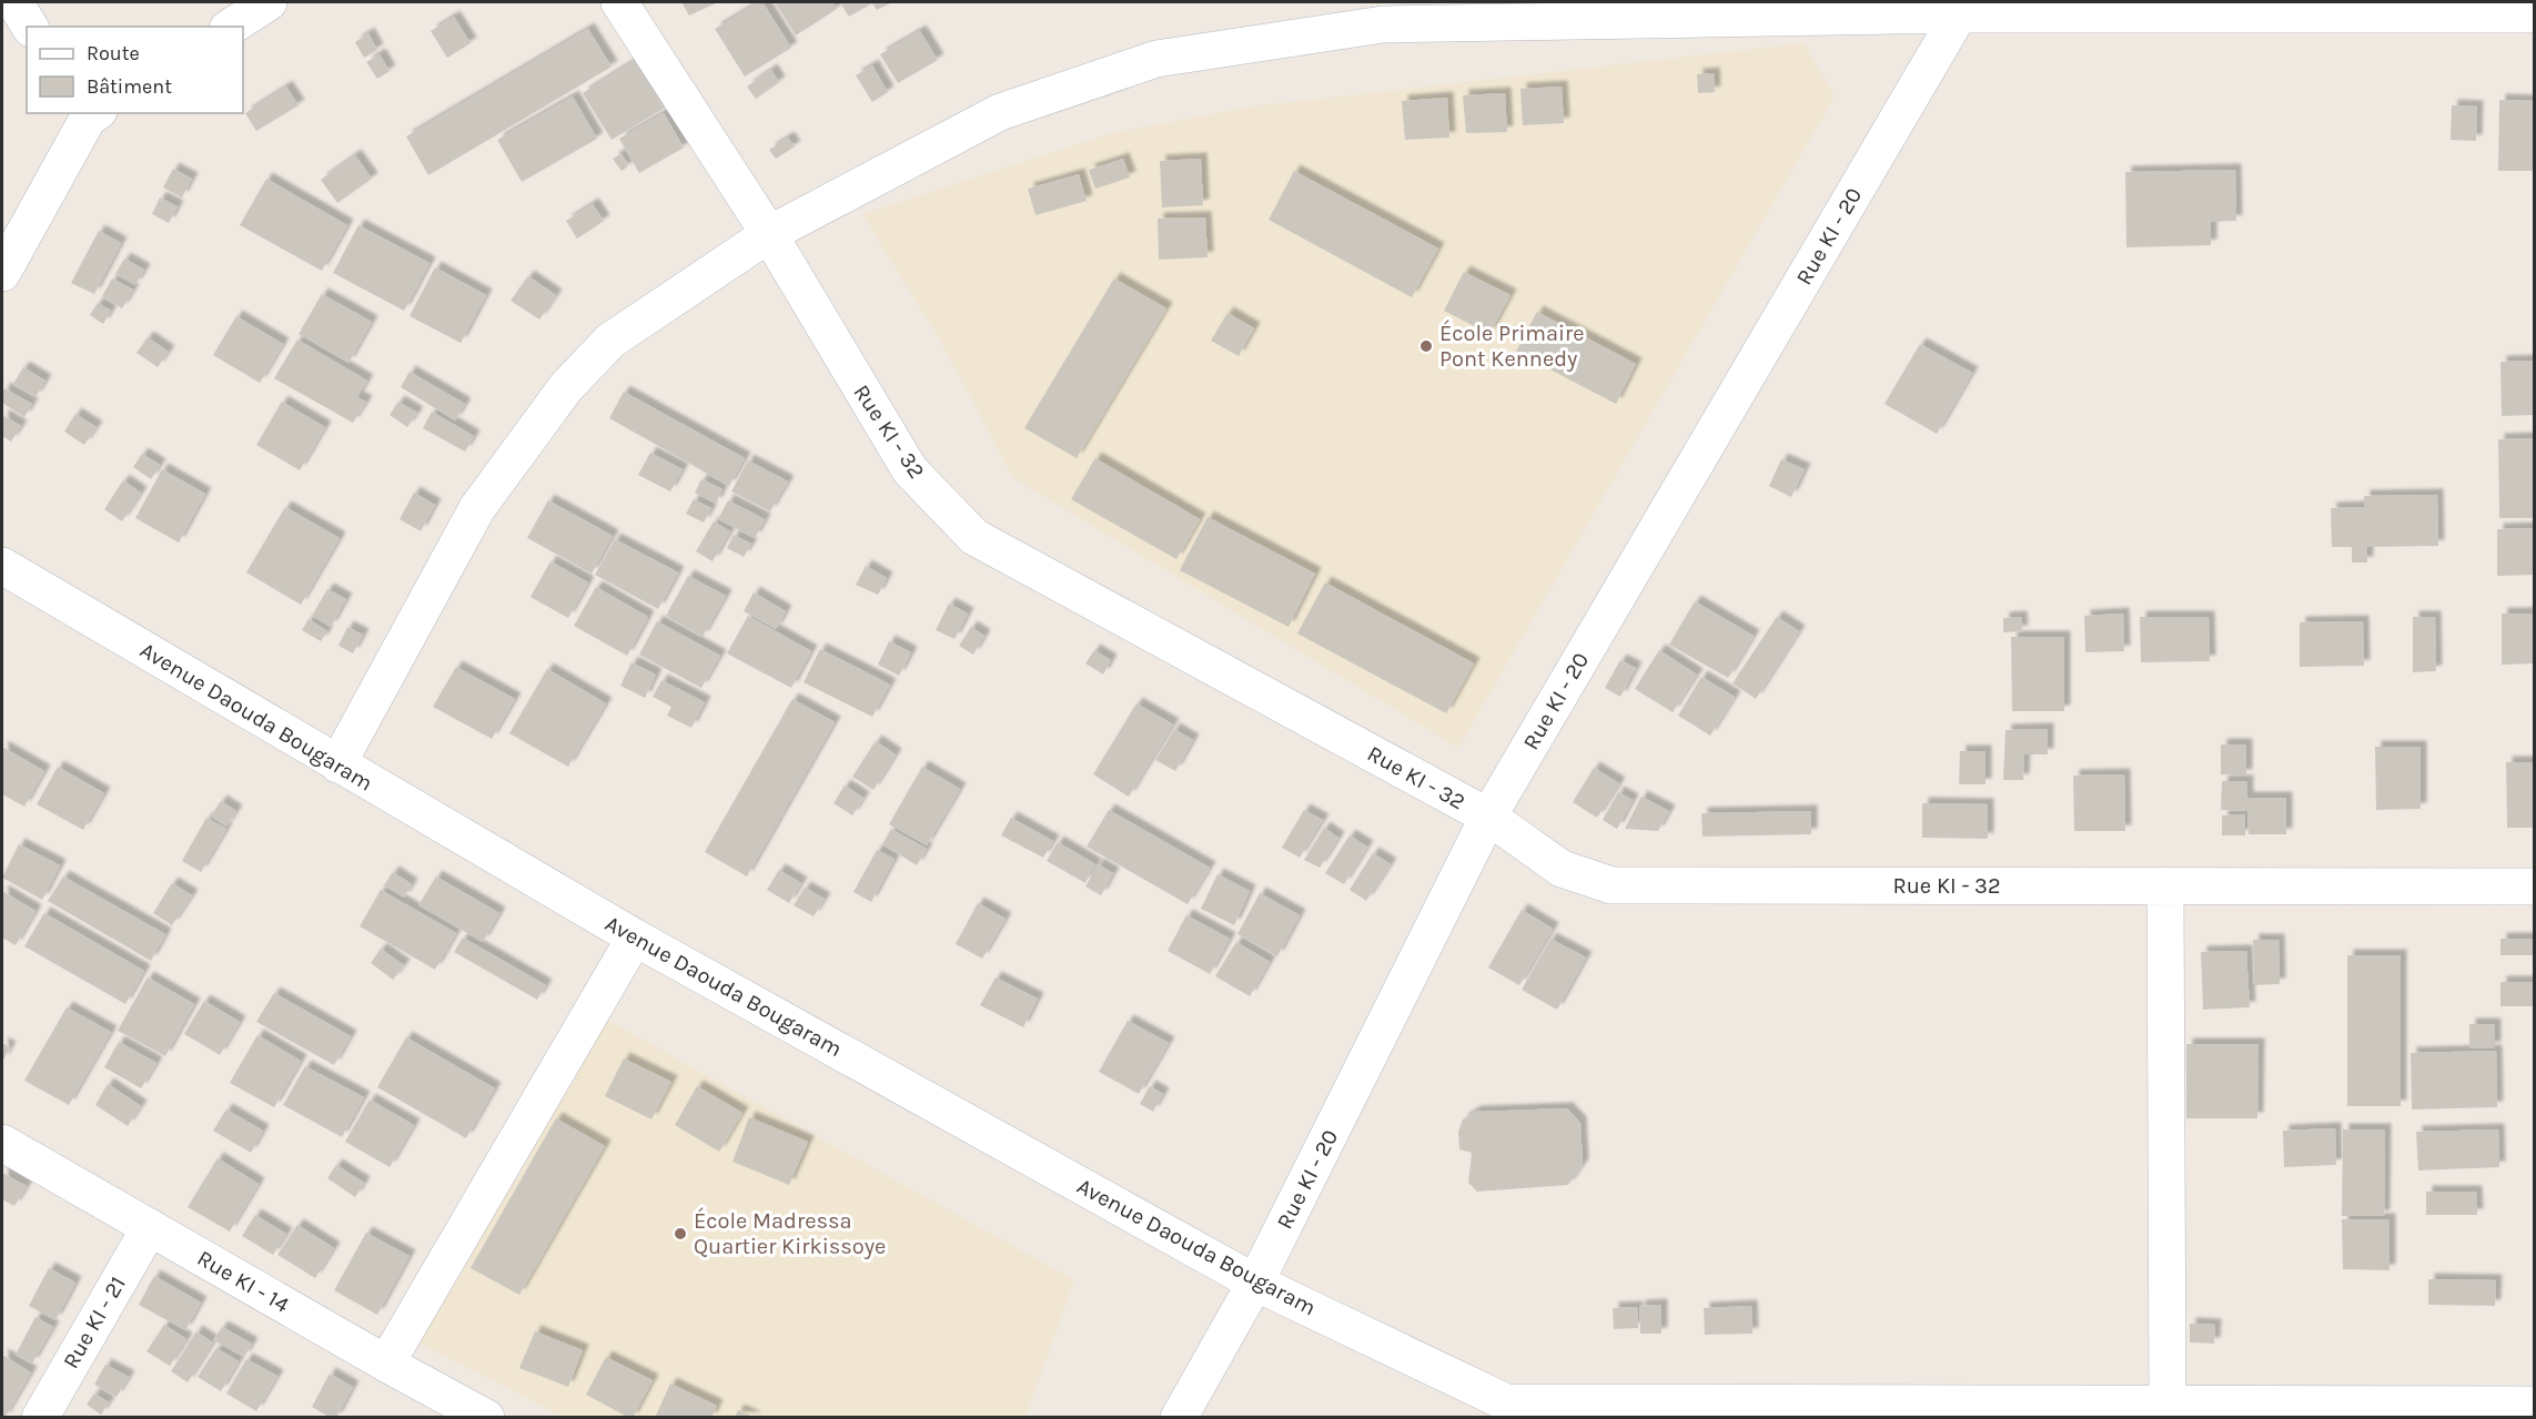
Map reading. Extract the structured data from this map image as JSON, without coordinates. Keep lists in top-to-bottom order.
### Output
{
  "streets": {
    "street": [
      "Rue KI - 20",
      "Rue KI - 32",
      "Avenue Daouda Bougaram",
      "Rue KI - 14",
      "Rue KI - 21"
    ]
  },
  "crossings": [
    ["Rue KI - 20", "Rue KI - 32"],
    ["Rue KI - 20", "Avenue Daouda Bougaram"],
    ["Rue KI - 14", "Rue KI - 21"]
  ],
  "places": ["École Primaire Pont Kennedy", "École Madressa Quartier Kirkissoye"],
  "legend": ["Route", "Bâtiment"]
}
